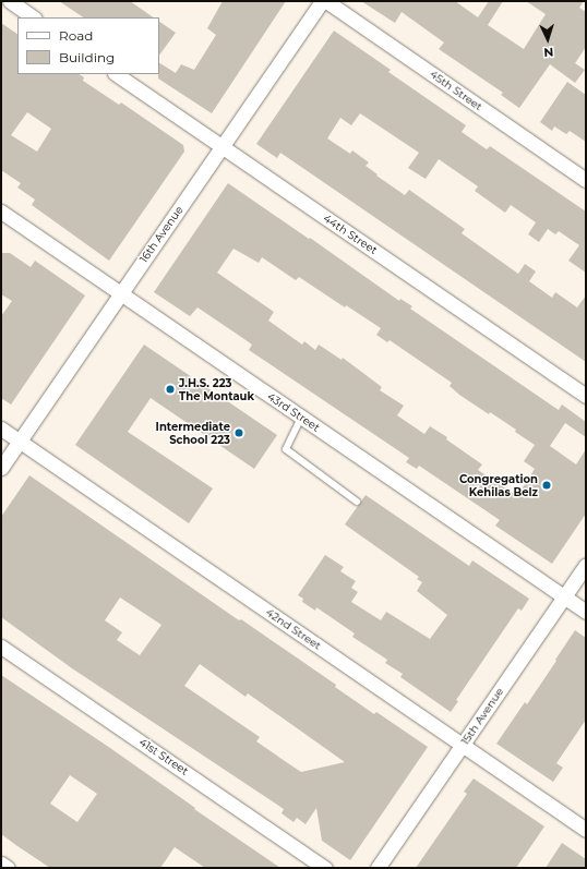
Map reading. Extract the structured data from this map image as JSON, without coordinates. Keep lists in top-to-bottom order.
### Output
{
  "streets": {
    "street": [
      "45th Street",
      "16th Avenue",
      "44th Street",
      "43rd Street",
      "42nd Street",
      "15th Avenue",
      "41st Street"
    ]
  },
  "crossings": [
    ["16th Avenue", "44th Street"],
    ["16th Avenue", "43rd Street"],
    ["16th Avenue", "42nd Street"],
    ["43rd Street", "15th Avenue"],
    ["42nd Street", "15th Avenue"]
  ],
  "places": ["J.H.S. 223 The Montauk", "Intermediate School 223", "Congregation Kehilas Belz"],
  "legend": ["Road", "Building"],
  "north": "bottom"
}
